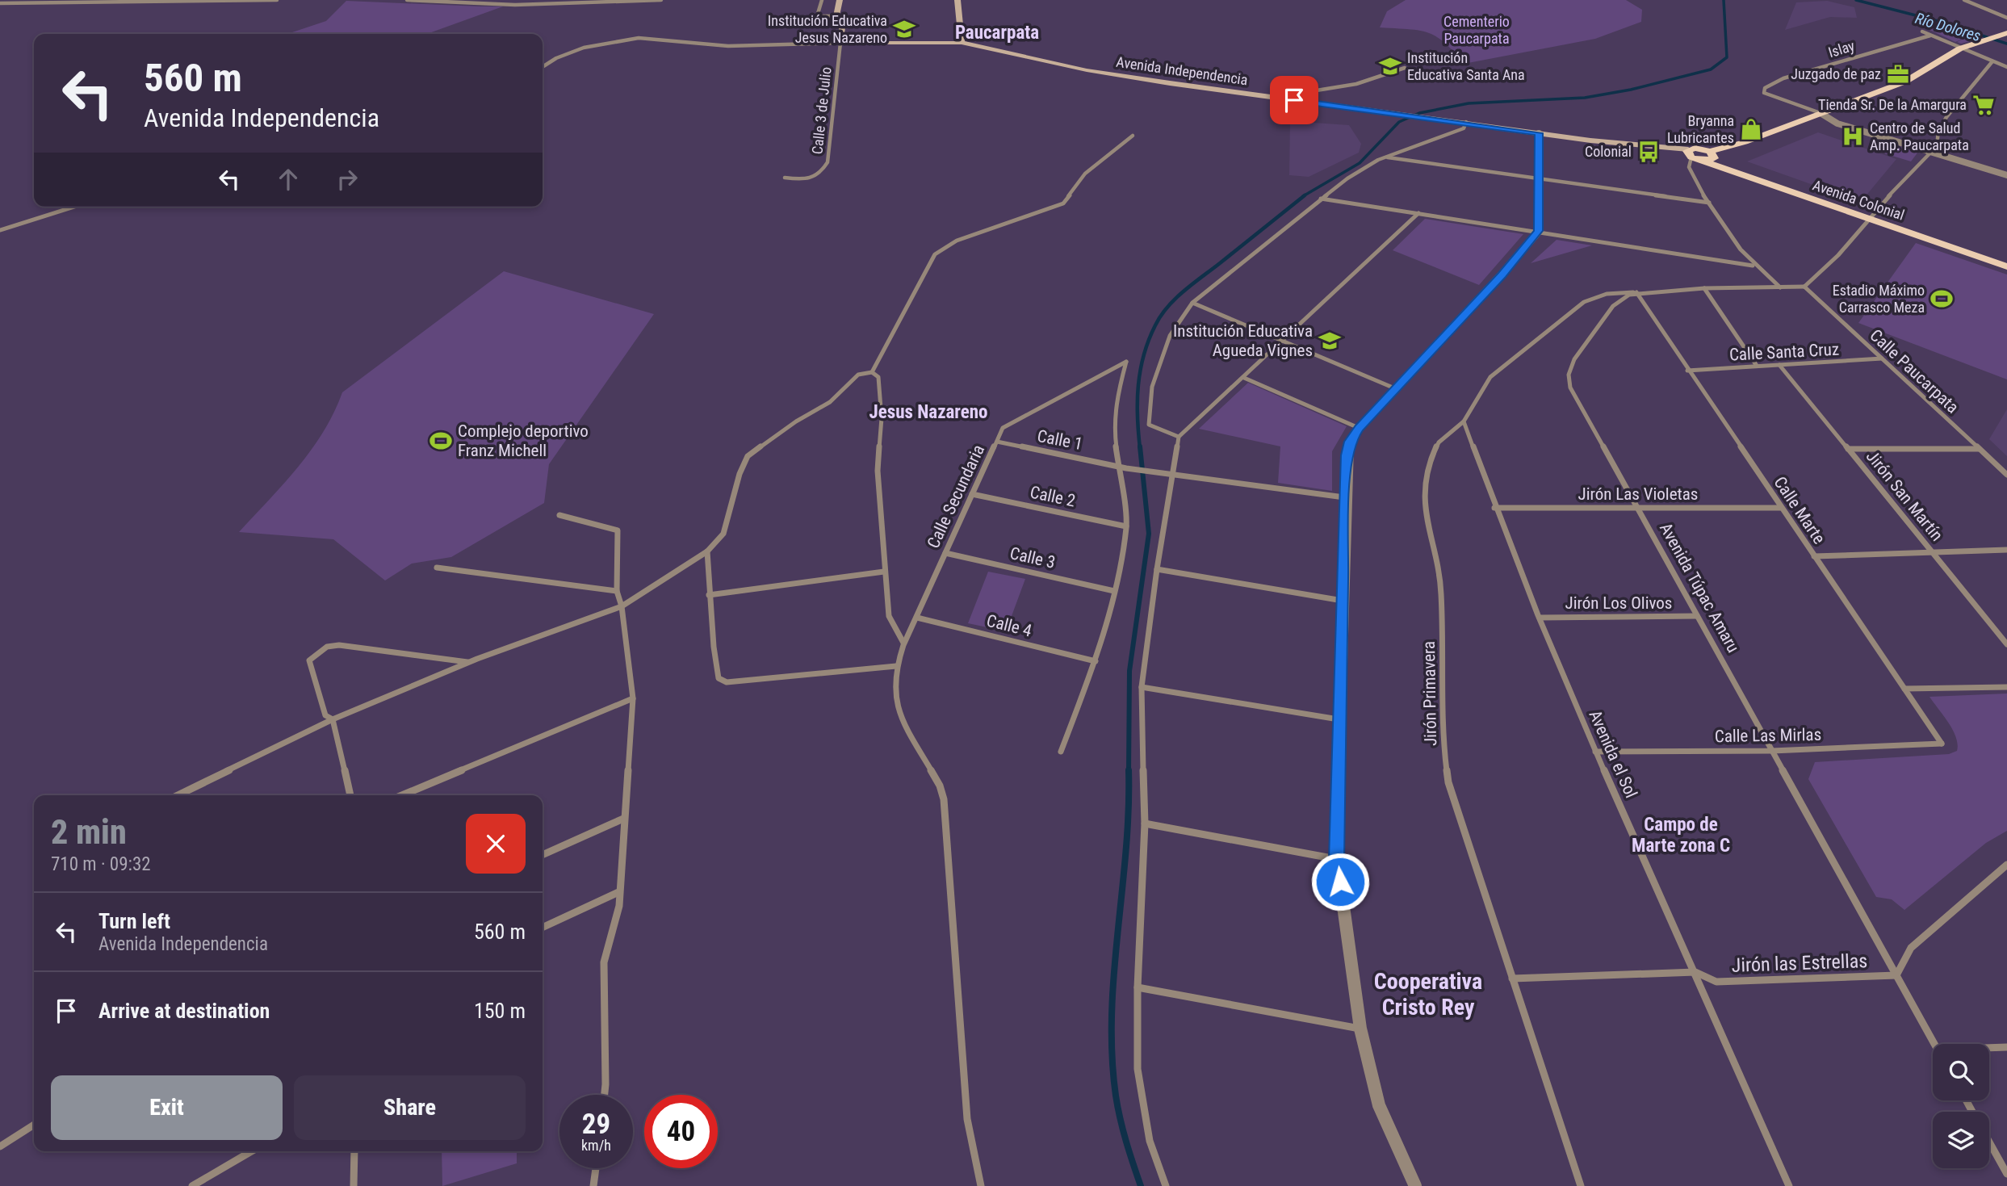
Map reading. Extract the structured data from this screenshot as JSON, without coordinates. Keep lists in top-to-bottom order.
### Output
{
  "streets": {
    "main road": ["Avenida Independencia", "Avenida Colonial"],
    "street": [
      "Islay",
      "Calle 3 de Julio",
      "Calle Santa Cruz",
      "Calle Paucarpata",
      "Calle 1",
      "Jirón Las Violetas",
      "Jirón San Martín",
      "Calle Secundaria",
      "Calle 2",
      "Calle Marte",
      "Calle 3",
      "Avenida Túpac Amaru",
      "Jirón Los Olivos",
      "Calle 4",
      "Jirón Primavera",
      "Calle Las Mirlas",
      "Avenida el Sol",
      "Jirón las Estrellas"
    ]
  },
  "crossings": [
    ["Avenida Independencia", "Calle 3 de Julio"],
    ["Avenida Independencia", "Avenida Colonial"],
    ["Calle Santa Cruz", "Calle Paucarpata"],
    ["Calle Santa Cruz", "Jirón San Martín"],
    ["Calle Santa Cruz", "Calle Marte"],
    ["Calle Paucarpata", "Avenida Túpac Amaru"],
    ["Calle 1", "Calle Secundaria"],
    ["Jirón Las Violetas", "Calle Marte"],
    ["Jirón Las Violetas", "Avenida Túpac Amaru"],
    ["Jirón Las Violetas", "Avenida el Sol"],
    ["Calle Secundaria", "Calle 2"],
    ["Calle Secundaria", "Calle 3"],
    ["Calle Secundaria", "Calle 4"],
    ["Calle Marte", "Avenida Túpac Amaru"],
    ["Calle Marte", "Jirón Primavera"],
    ["Calle Marte", "Calle Las Mirlas"],
    ["Avenida Túpac Amaru", "Jirón Los Olivos"],
    ["Avenida Túpac Amaru", "Jirón Primavera"],
    ["Avenida Túpac Amaru", "Calle Las Mirlas"],
    ["Avenida Túpac Amaru", "Jirón las Estrellas"],
    ["Jirón Los Olivos", "Avenida el Sol"],
    ["Jirón Primavera", "Avenida el Sol"],
    ["Jirón Primavera", "Jirón las Estrellas"],
    ["Calle Las Mirlas", "Avenida el Sol"],
    ["Avenida el Sol", "Jirón las Estrellas"]
  ],
  "districts": [
    "Paucarpata",
    "Jesus Nazareno",
    "Campo de Marte zona C",
    "Cooperativa Cristo Rey"
  ],
  "water": ["Río Dolores"],
  "parks": ["Cementerio Paucarpata"],
  "places": {
    "school or university": ["Institución Educativa Jesus Nazareno", "Institución Educativa Santa Ana", "Institución Educativa Agueda Vignes"],
    "office": ["Juzgado de paz"],
    "supermarket": ["Tienda Sr. De la Amargura"],
    "shop": ["Bryanna Lubricantes"],
    "hospital": ["Centro de Salud Amp. Paucarpata"],
    "bus stop": ["Colonial"],
    "sports": ["Estadio Máximo Carrasco Meza", "Complejo deportivo Franz Michell"]
  },
  "page": {
    "turn": ["560 m", "Avenida Independencia"],
    "heading": ["2 min", "710 m · 09:32"],
    "list": [
      {
        "name": "Turn left",
        "note": "Avenida Independencia",
        "value": "560 m"
      },
      {
        "name": "Arrive at destination",
        "value": "150 m"
      }
    ],
    "buttons": ["Exit", "Share"],
    "speed": "29 km/h",
    "limit": "40"
  }
}
